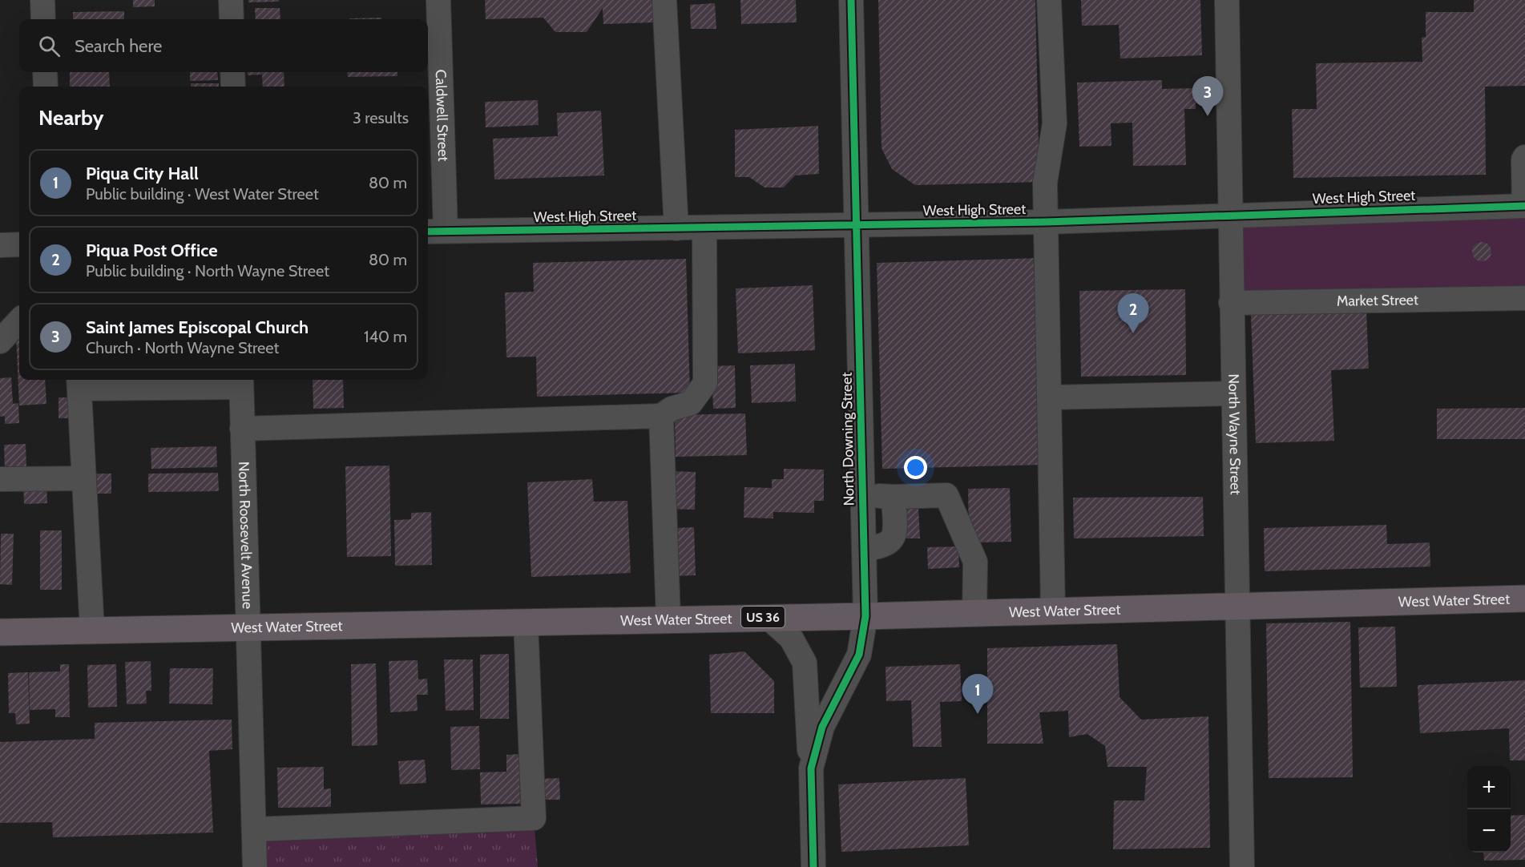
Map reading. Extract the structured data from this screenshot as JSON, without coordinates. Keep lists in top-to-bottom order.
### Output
{
  "streets": {
    "main road": ["West Water Street", "US 36"],
    "street": [
      "Caldwell Street",
      "West High Street",
      "Market Street",
      "North Wayne Street",
      "North Downing Street",
      "North Roosevelt Avenue"
    ]
  },
  "crossings": [
    ["Caldwell Street", "West High Street"],
    ["West High Street", "North Wayne Street"],
    ["West High Street", "North Downing Street"],
    ["Market Street", "North Wayne Street"],
    ["North Wayne Street", "West Water Street"],
    ["North Downing Street", "West Water Street"],
    ["North Roosevelt Avenue", "West Water Street"]
  ],
  "page": {
    "search": "Search here",
    "pins": ["3", "2", "1"],
    "heading": ["Nearby", "3 results"],
    "list": [
      {
        "mark": "1",
        "name": "Piqua City Hall",
        "note": "Public building · West Water Street",
        "value": "80 m"
      },
      {
        "mark": "2",
        "name": "Piqua Post Office",
        "note": "Public building · North Wayne Street",
        "value": "80 m"
      },
      {
        "mark": "3",
        "name": "Saint James Episcopal Church",
        "note": "Church · North Wayne Street",
        "value": "140 m"
      }
    ],
    "map_buttons": ["+", "−"]
  }
}
